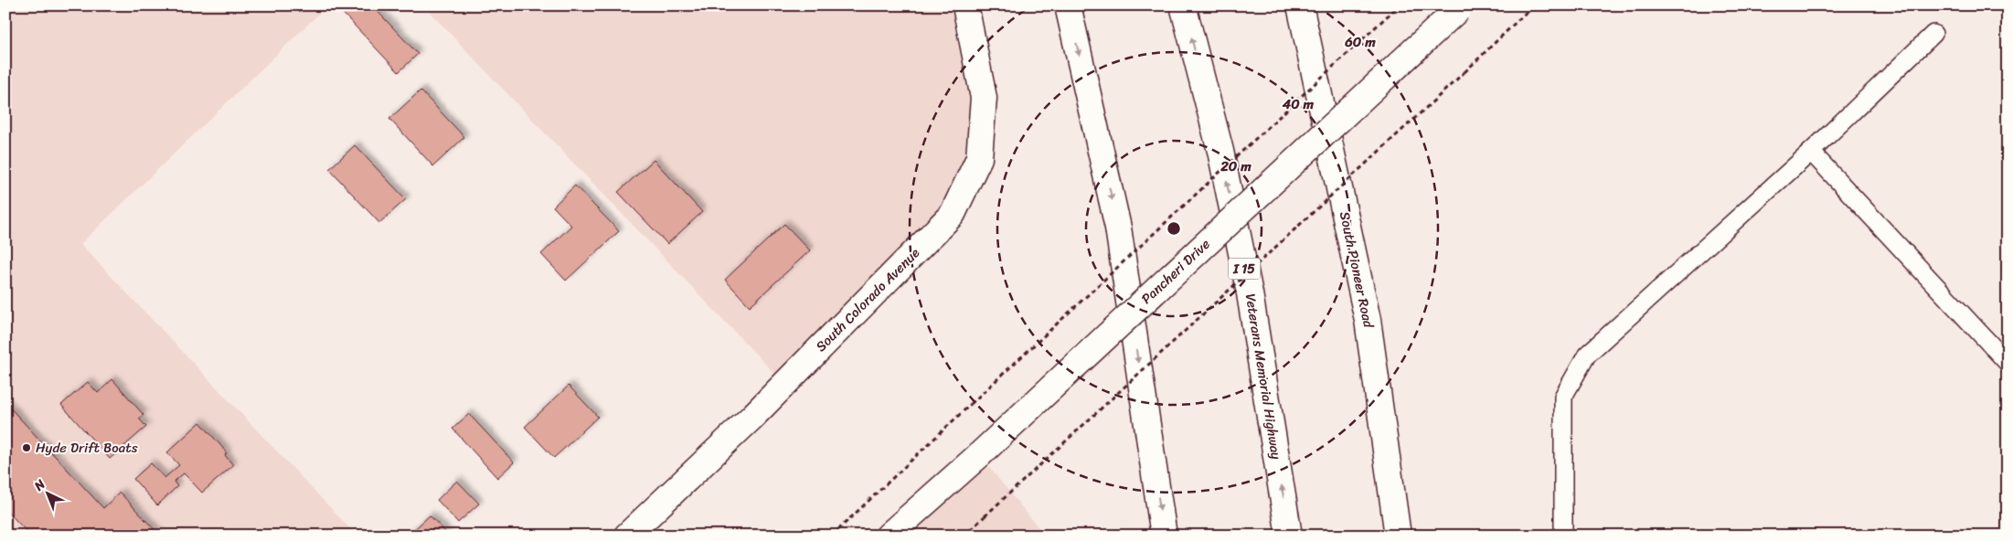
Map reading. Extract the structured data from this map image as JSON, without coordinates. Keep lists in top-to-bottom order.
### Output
{
  "streets": {
    "main road": [
      "I 15",
      "South Pioneer Road",
      "Pancheri Drive",
      "South Colorado Avenue",
      "Veterans Memorial Highway"
    ]
  },
  "places": ["Hyde Drift Boats"],
  "north": "top left",
  "rings": ["60 m", "40 m", "20 m"]
}
